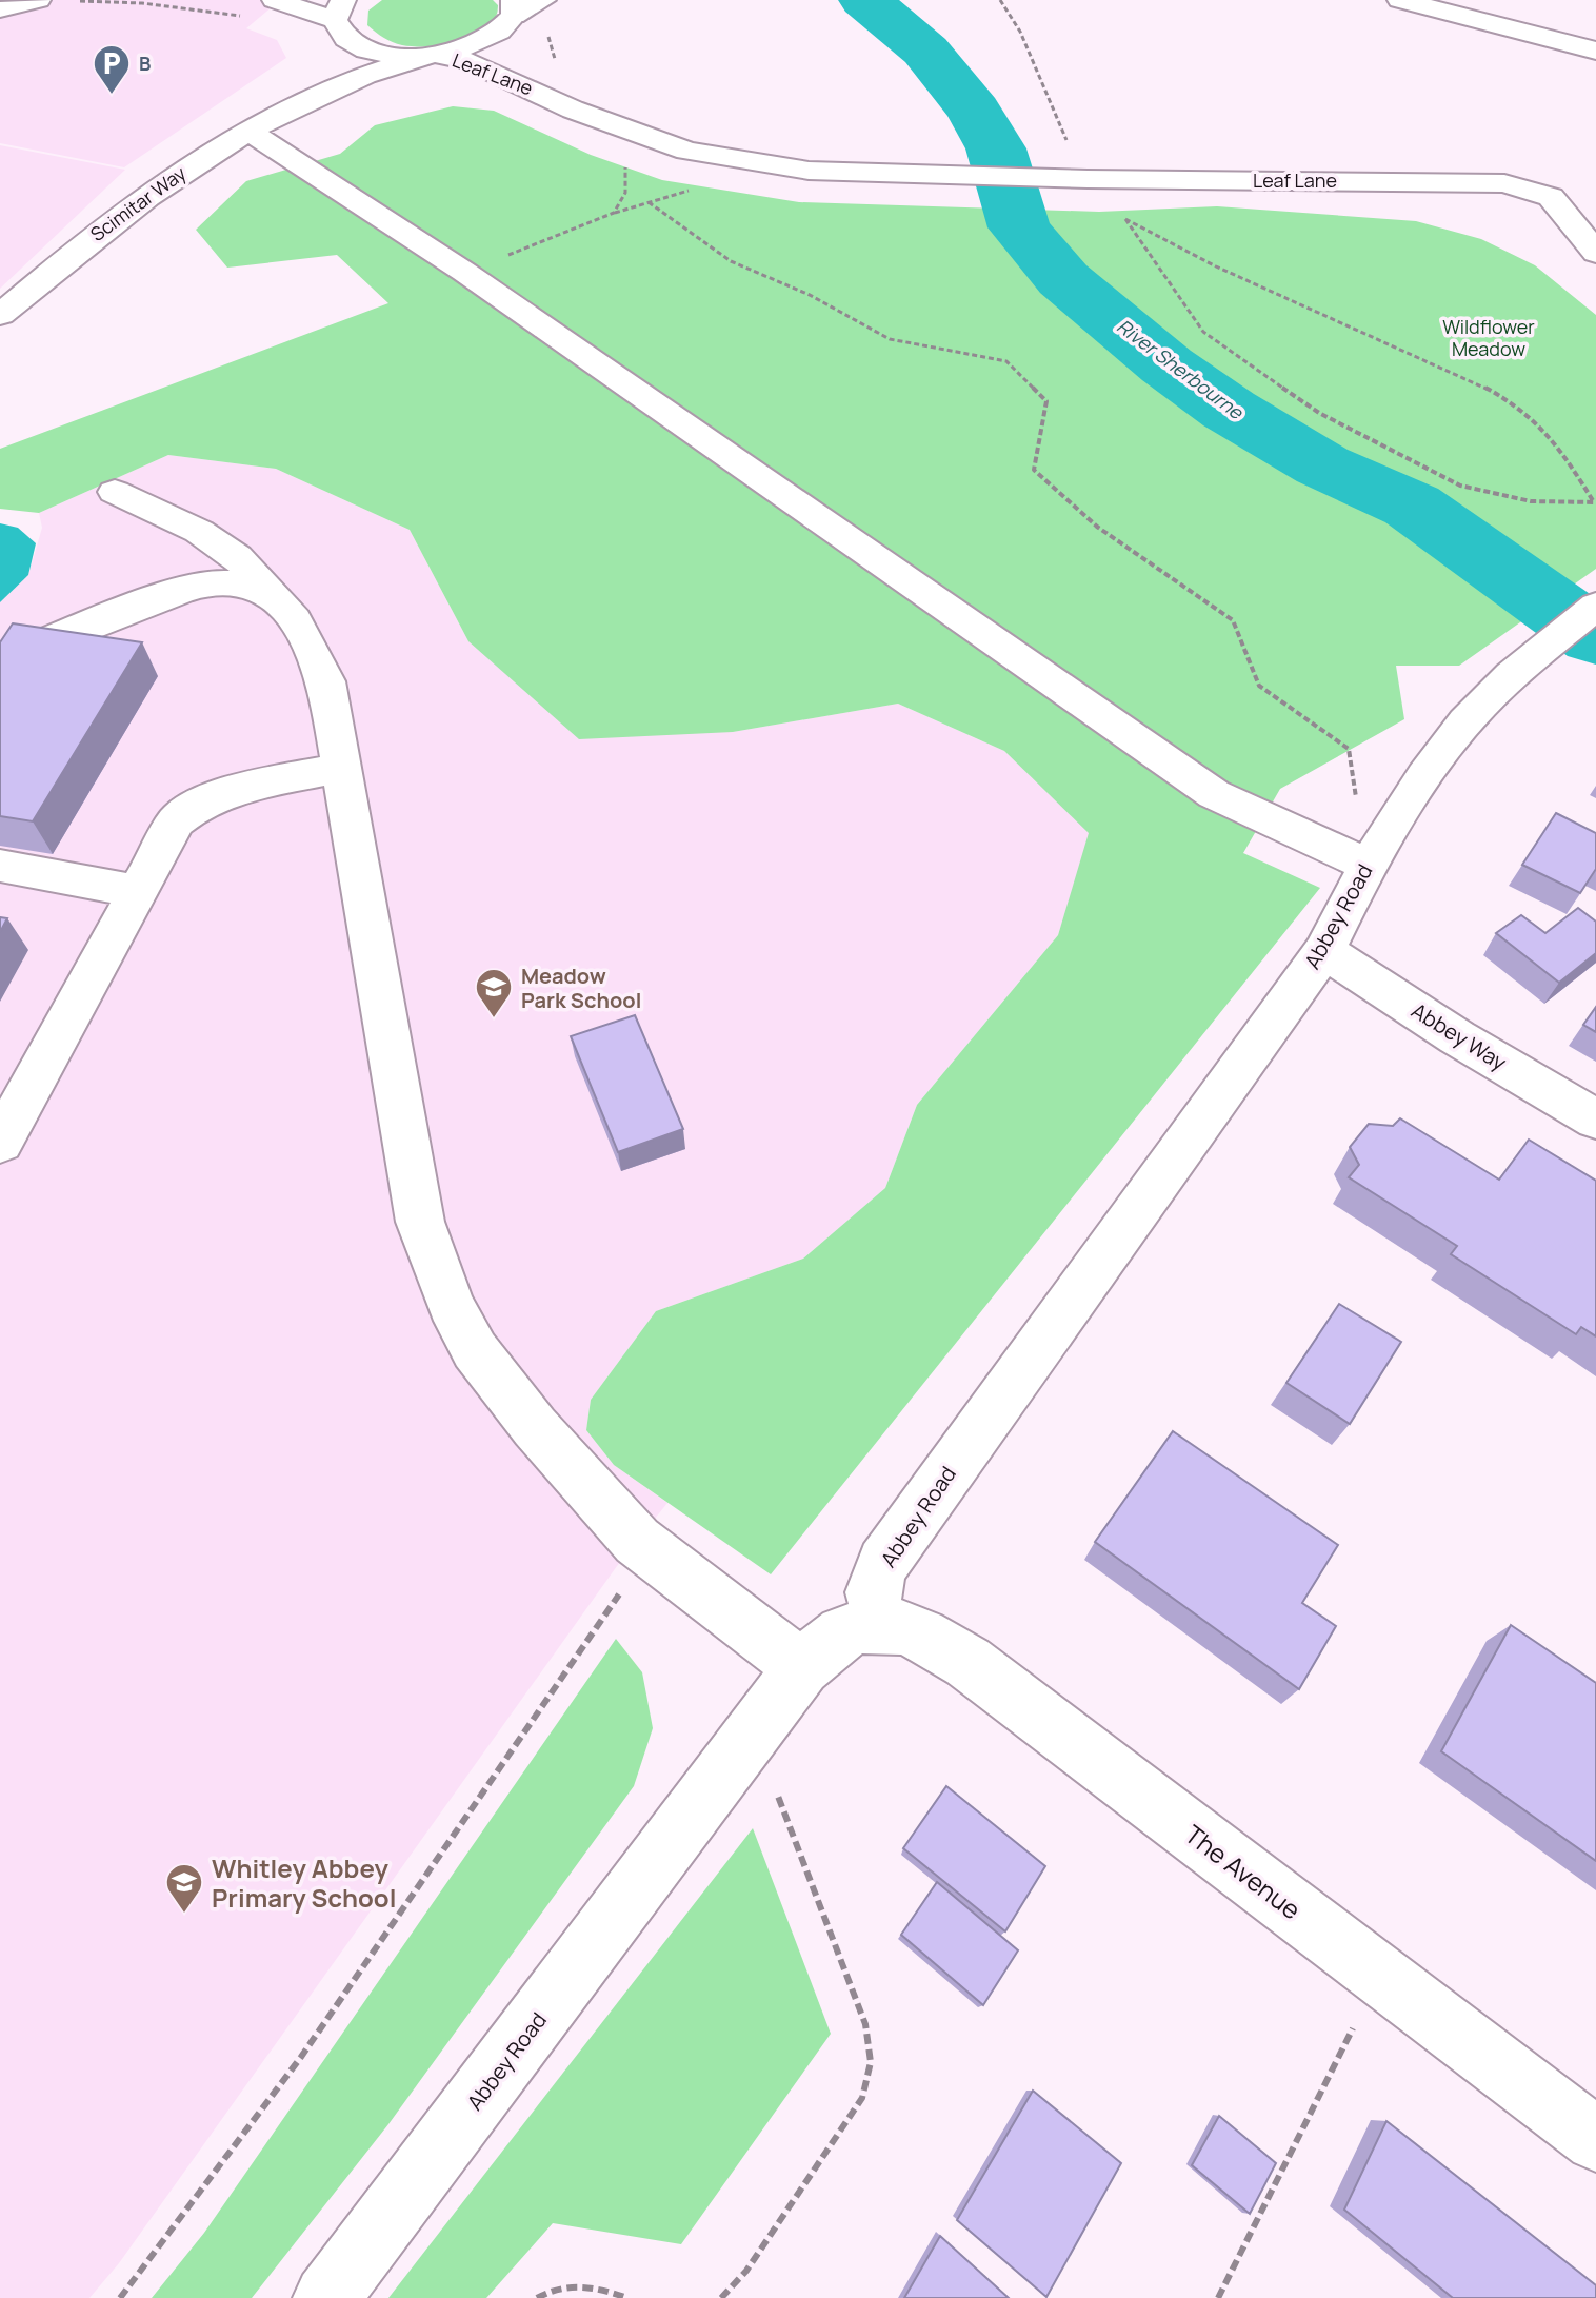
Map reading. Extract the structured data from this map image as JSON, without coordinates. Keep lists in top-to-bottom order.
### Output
{
  "streets": {
    "main road": [
      "Leaf Lane",
      "Scimitar Way",
      "Abbey Road",
      "Abbey Way",
      "The Avenue"
    ]
  },
  "crossings": [
    ["Abbey Road", "Abbey Way"],
    ["Abbey Road", "The Avenue"]
  ],
  "water": ["River Sherbourne"],
  "parks": ["Wildflower Meadow"],
  "places": {
    "parking": ["B"],
    "school or university": ["Meadow Park School", "Whitley Abbey Primary School"]
  }
}
